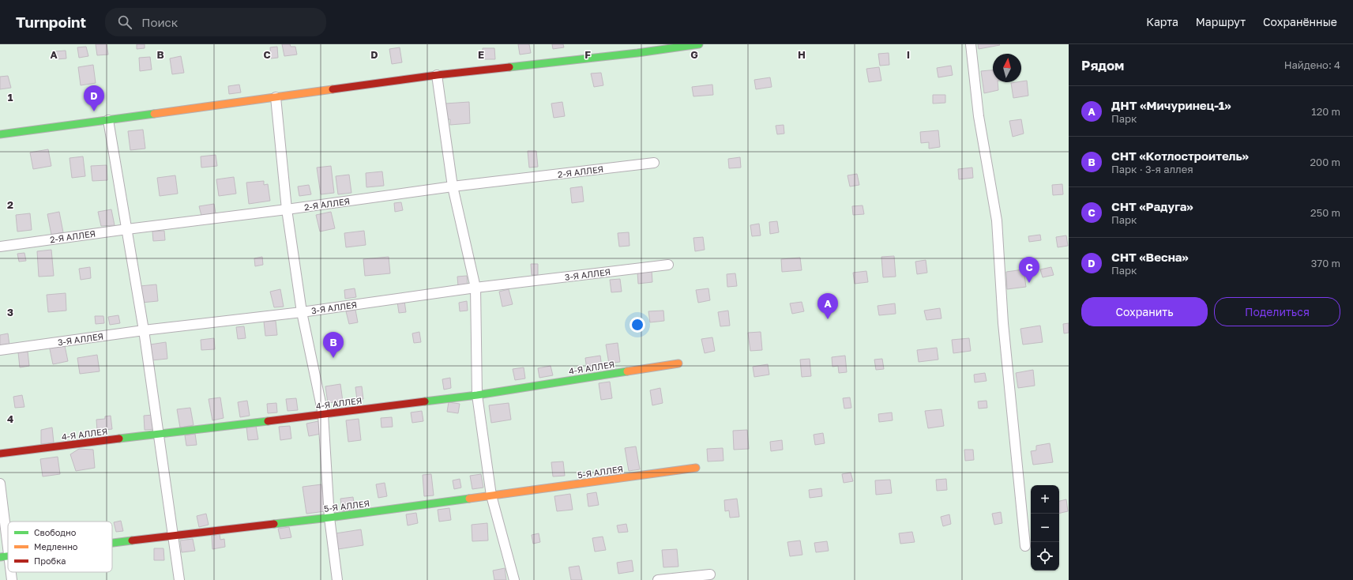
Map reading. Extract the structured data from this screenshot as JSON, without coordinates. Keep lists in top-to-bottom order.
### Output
{
  "streets": {
    "street": [
      "2-Я АЛЛЕЯ",
      "3-Я АЛЛЕЯ",
      "4-Я АЛЛЕЯ",
      "5-Я АЛЛЕЯ"
    ]
  },
  "legend": ["Свободно", "Медленно", "Пробка"],
  "north": "top",
  "page": {
    "header": "Turnpoint",
    "search": "Поиск",
    "nav": ["Карта", "Маршрут", "Сохранённые"],
    "heading": ["Рядом", "Найдено: 4"],
    "pins": [
      "D",
      "C",
      "A",
      "B"
    ],
    "list": [
      {
        "mark": "A",
        "name": "ДНТ «Мичуринец-1»",
        "note": "Парк",
        "value": "120 m"
      },
      {
        "mark": "B",
        "name": "СНТ «Котлостроитель»",
        "note": "Парк · 3-я аллея",
        "value": "200 m"
      },
      {
        "mark": "C",
        "name": "СНТ «Радуга»",
        "note": "Парк",
        "value": "250 m"
      },
      {
        "mark": "D",
        "name": "СНТ «Весна»",
        "note": "Парк",
        "value": "370 m"
      }
    ],
    "buttons": ["Сохранить", "Поделиться"],
    "map_buttons": ["+", "−"]
  },
  "grid": {
    "columns": [
      "A",
      "B",
      "C",
      "D",
      "E",
      "F",
      "G",
      "H",
      "I"
    ],
    "rows": [
      "1",
      "2",
      "3",
      "4"
    ]
  }
}
